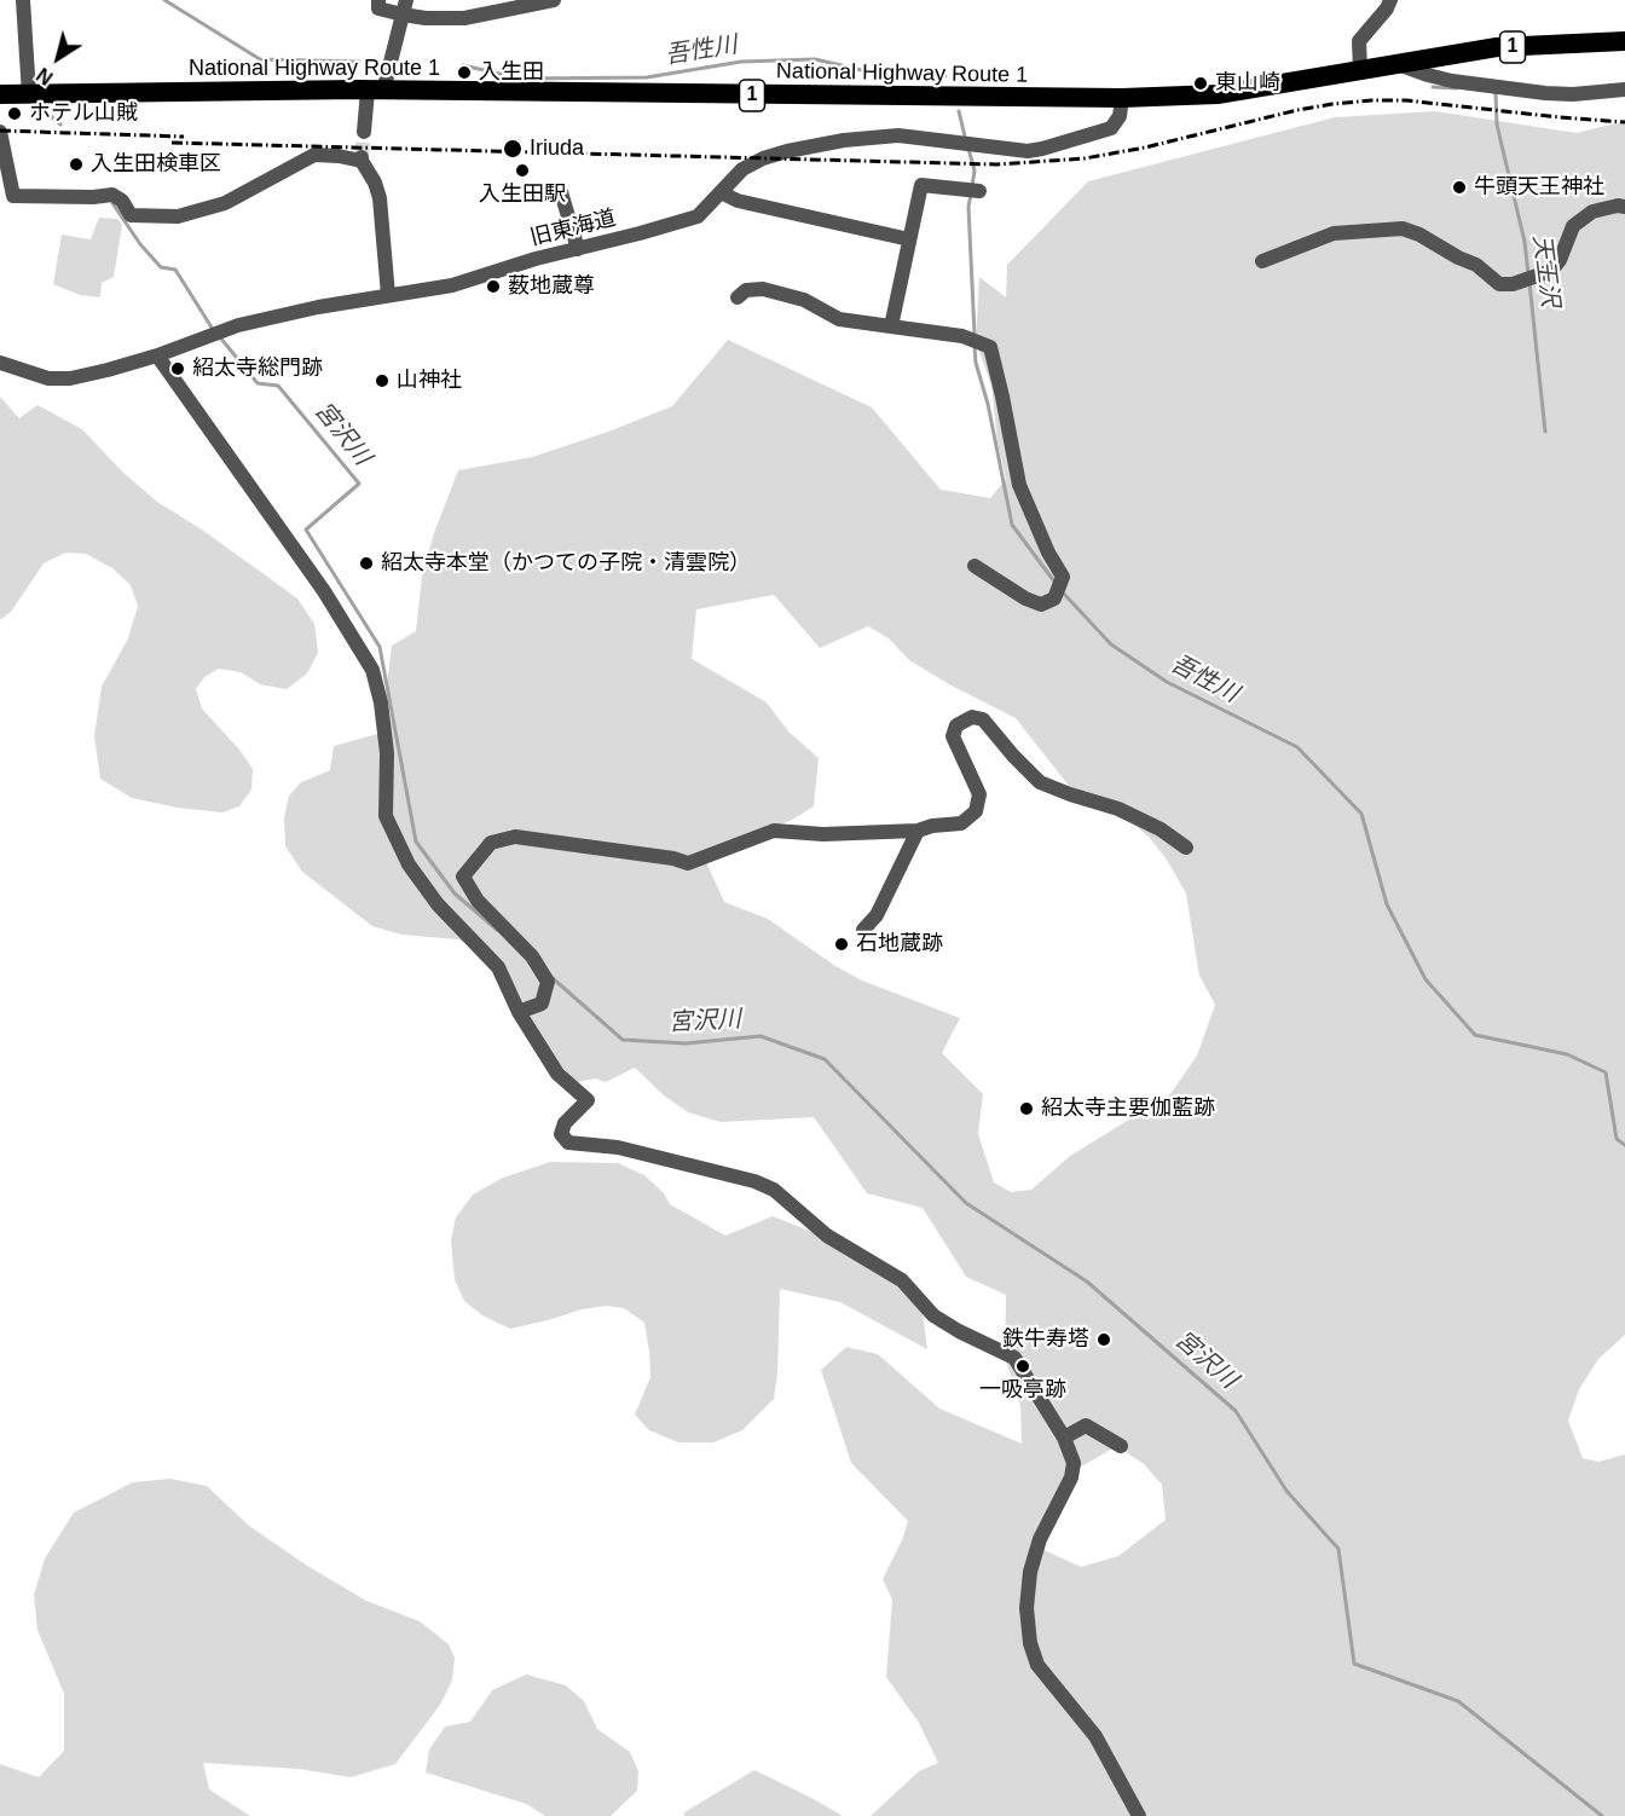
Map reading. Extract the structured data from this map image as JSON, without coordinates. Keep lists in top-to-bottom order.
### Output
{
  "streets": {
    "highway": ["1", "National Highway Route 1"],
    "street": ["旧東海道"]
  },
  "crossings": [
    ["National Highway Route 1", "旧東海道"]
  ],
  "water": ["吾性川", "天王沢", "宮沢川"],
  "places": [
    "入生田",
    "東山崎",
    "ホテル山賊",
    "Iriuda",
    "入生田検車区",
    "入生田駅",
    "牛頭天王神社",
    "薮地蔵尊",
    "紹太寺総門跡",
    "山神社",
    "紹太寺本堂（かつての子院・清雲院）",
    "石地蔵跡",
    "紹太寺主要伽藍跡",
    "鉄牛寿塔",
    "一吸亭跡"
  ],
  "north": "bottom left"
}
